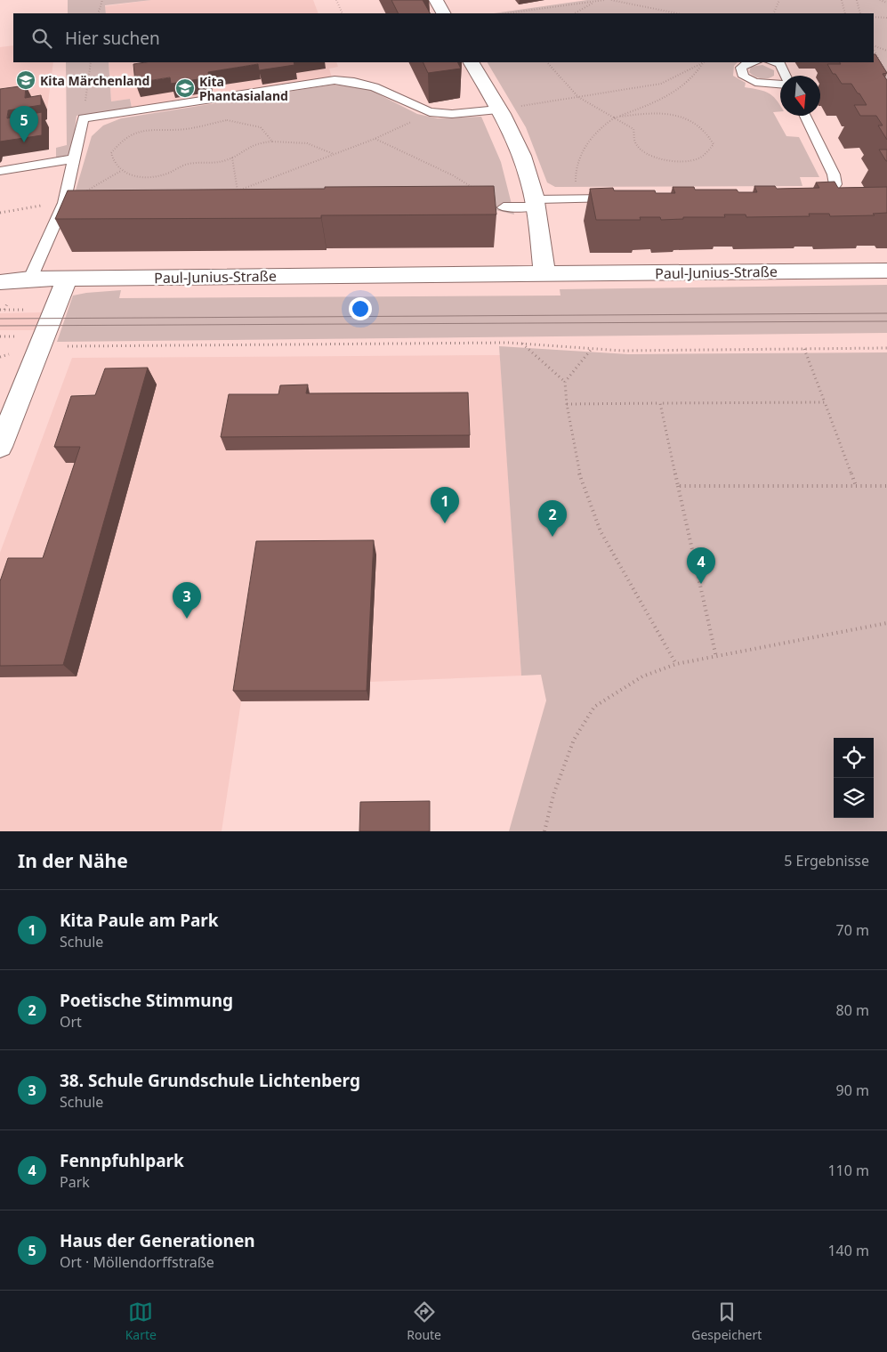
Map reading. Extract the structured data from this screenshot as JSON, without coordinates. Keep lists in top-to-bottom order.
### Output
{
  "streets": {
    "street": ["Paul-Junius-Straße"]
  },
  "places": {
    "school or university": ["Kita Märchenland", "Kita Phantasialand"]
  },
  "north": "bottom",
  "page": {
    "search": "Hier suchen",
    "pins": [
      "5",
      "1",
      "2",
      "4",
      "3"
    ],
    "heading": ["In der Nähe", "5 Ergebnisse"],
    "list": [
      {
        "mark": "1",
        "name": "Kita Paule am Park",
        "note": "Schule",
        "value": "70 m"
      },
      {
        "mark": "2",
        "name": "Poetische Stimmung",
        "note": "Ort",
        "value": "80 m"
      },
      {
        "mark": "3",
        "name": "38. Schule Grundschule Lichtenberg",
        "note": "Schule",
        "value": "90 m"
      },
      {
        "mark": "4",
        "name": "Fennpfuhlpark",
        "note": "Park",
        "value": "110 m"
      },
      {
        "mark": "5",
        "name": "Haus der Generationen",
        "note": "Ort · Möllendorffstraße",
        "value": "140 m"
      }
    ],
    "nav": ["Karte", "Route", "Gespeichert"]
  }
}
